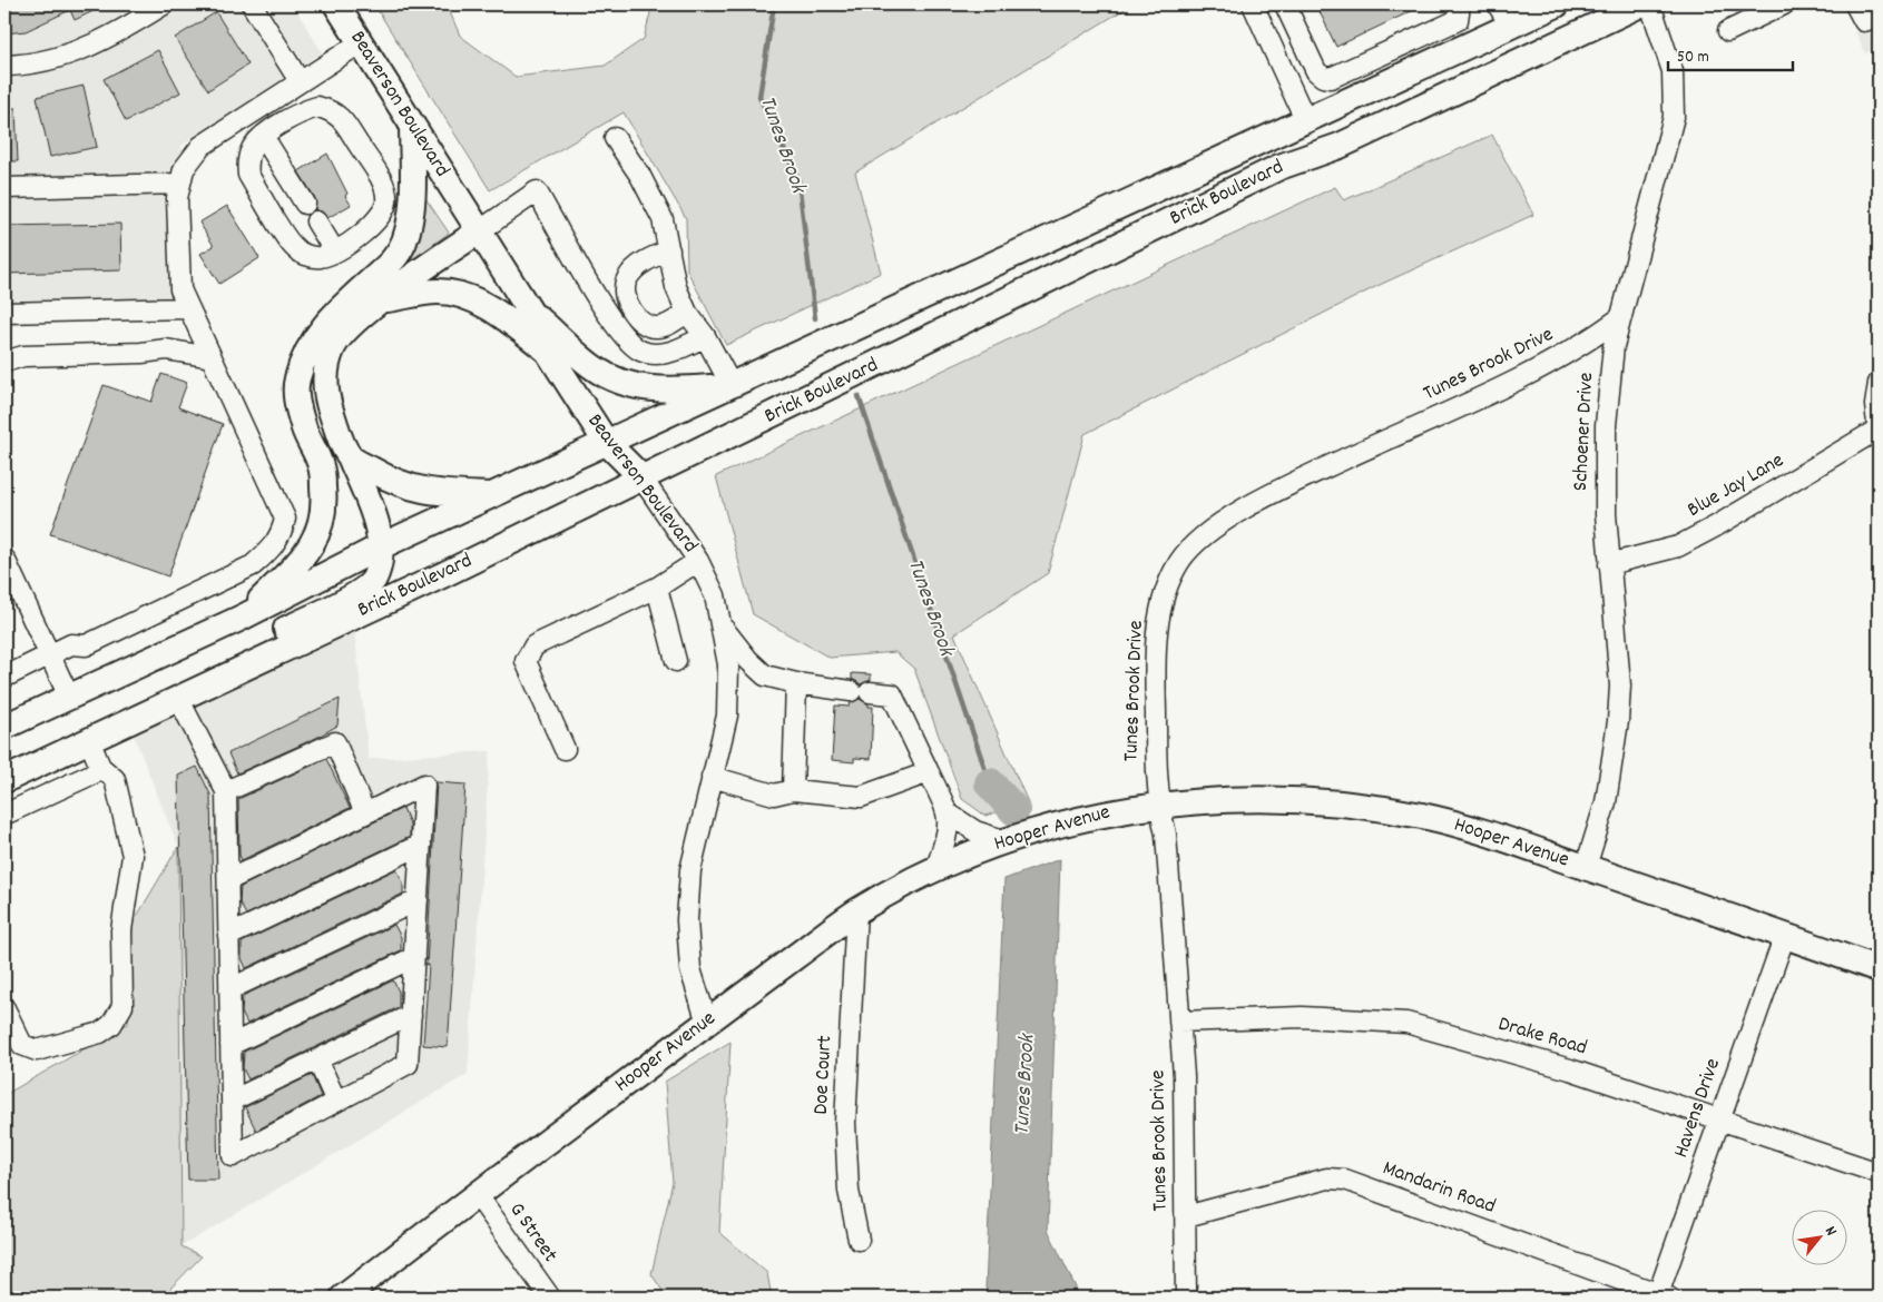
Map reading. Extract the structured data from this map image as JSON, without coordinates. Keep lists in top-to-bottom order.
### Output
{
  "streets": {
    "main road": ["Beaverson Boulevard", "Brick Boulevard", "Hooper Avenue"],
    "street": [
      "Tunes Brook Drive",
      "Schoener Drive",
      "Blue Jay Lane",
      "Drake Road",
      "Doe Court",
      "Havens Drive",
      "Mandarin Road",
      "G Street"
    ]
  },
  "crossings": [
    ["Beaverson Boulevard", "Brick Boulevard"],
    ["Beaverson Boulevard", "Hooper Avenue"],
    ["Tunes Brook Drive", "Schoener Drive"],
    ["Tunes Brook Drive", "Hooper Avenue"],
    ["Tunes Brook Drive", "Drake Road"],
    ["Tunes Brook Drive", "Mandarin Road"],
    ["Schoener Drive", "Blue Jay Lane"],
    ["Schoener Drive", "Hooper Avenue"],
    ["Hooper Avenue", "Doe Court"],
    ["Hooper Avenue", "Havens Drive"],
    ["Hooper Avenue", "G Street"],
    ["Drake Road", "Havens Drive"],
    ["Havens Drive", "Mandarin Road"]
  ],
  "water": ["Tunes Brook"],
  "scale_bar": "50 m",
  "north": "top right"
}
